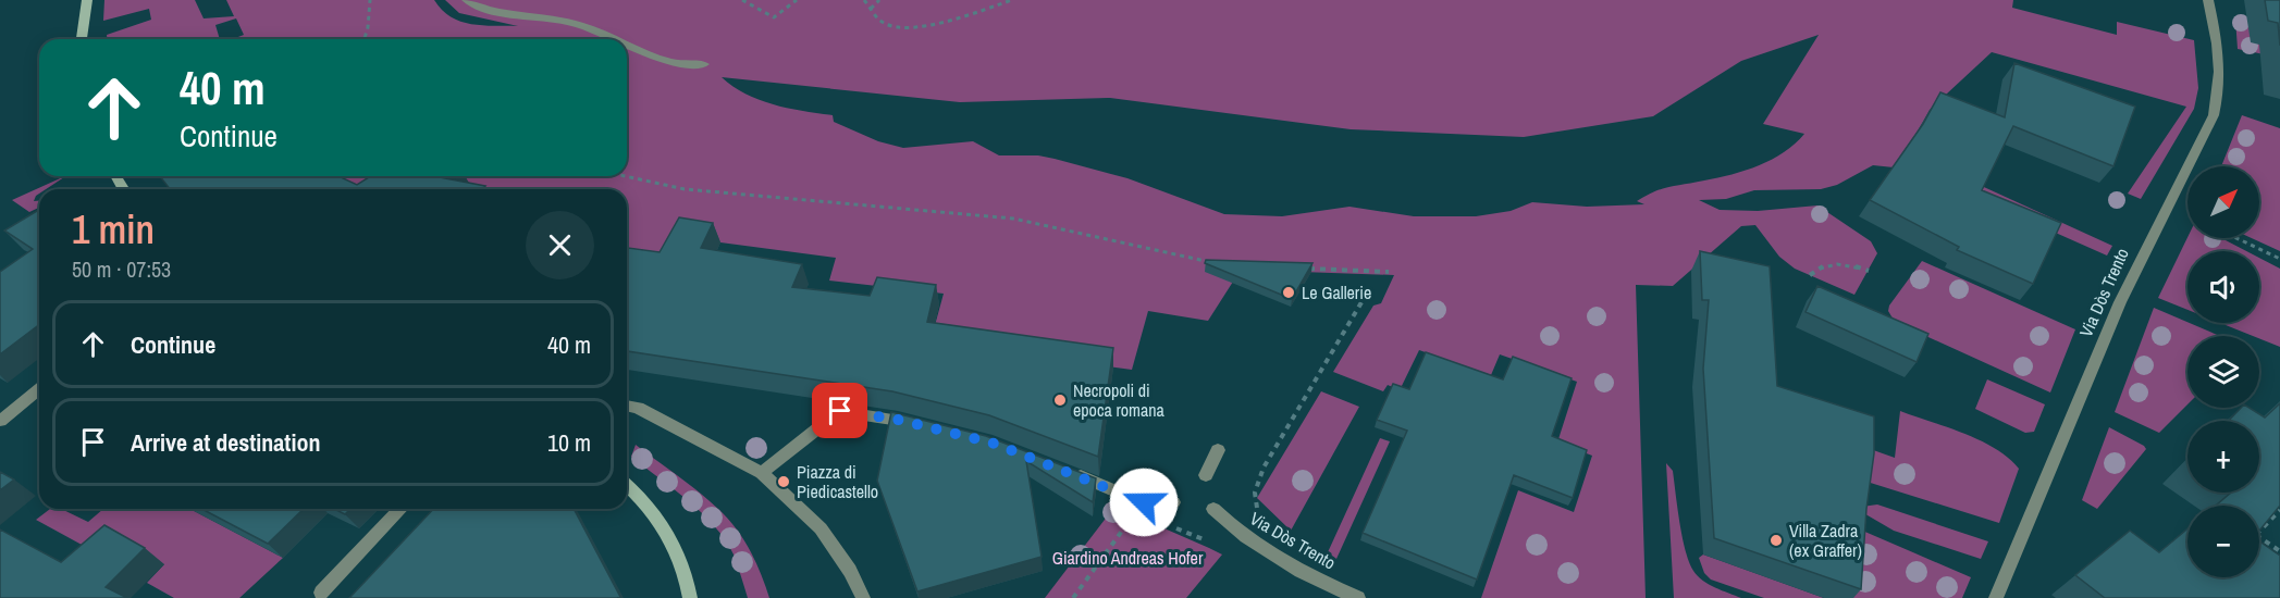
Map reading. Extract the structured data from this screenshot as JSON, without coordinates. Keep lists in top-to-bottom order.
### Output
{
  "streets": {
    "street": ["Via Dòs Trento"]
  },
  "parks": ["Giardino Andreas Hofer"],
  "places": [
    "Le Gallerie",
    "Necropoli di epoca romana",
    "Piazza di Piedicastello",
    "Villa Zadra (ex Graffer)"
  ],
  "north": "top right",
  "page": {
    "turn": ["40 m", "Continue"],
    "map_buttons": ["+", "−"],
    "heading": ["1 min", "50 m · 07:53"],
    "list": [
      {
        "name": "Continue",
        "value": "40 m"
      },
      {
        "name": "Arrive at destination",
        "value": "10 m"
      }
    ]
  }
}
